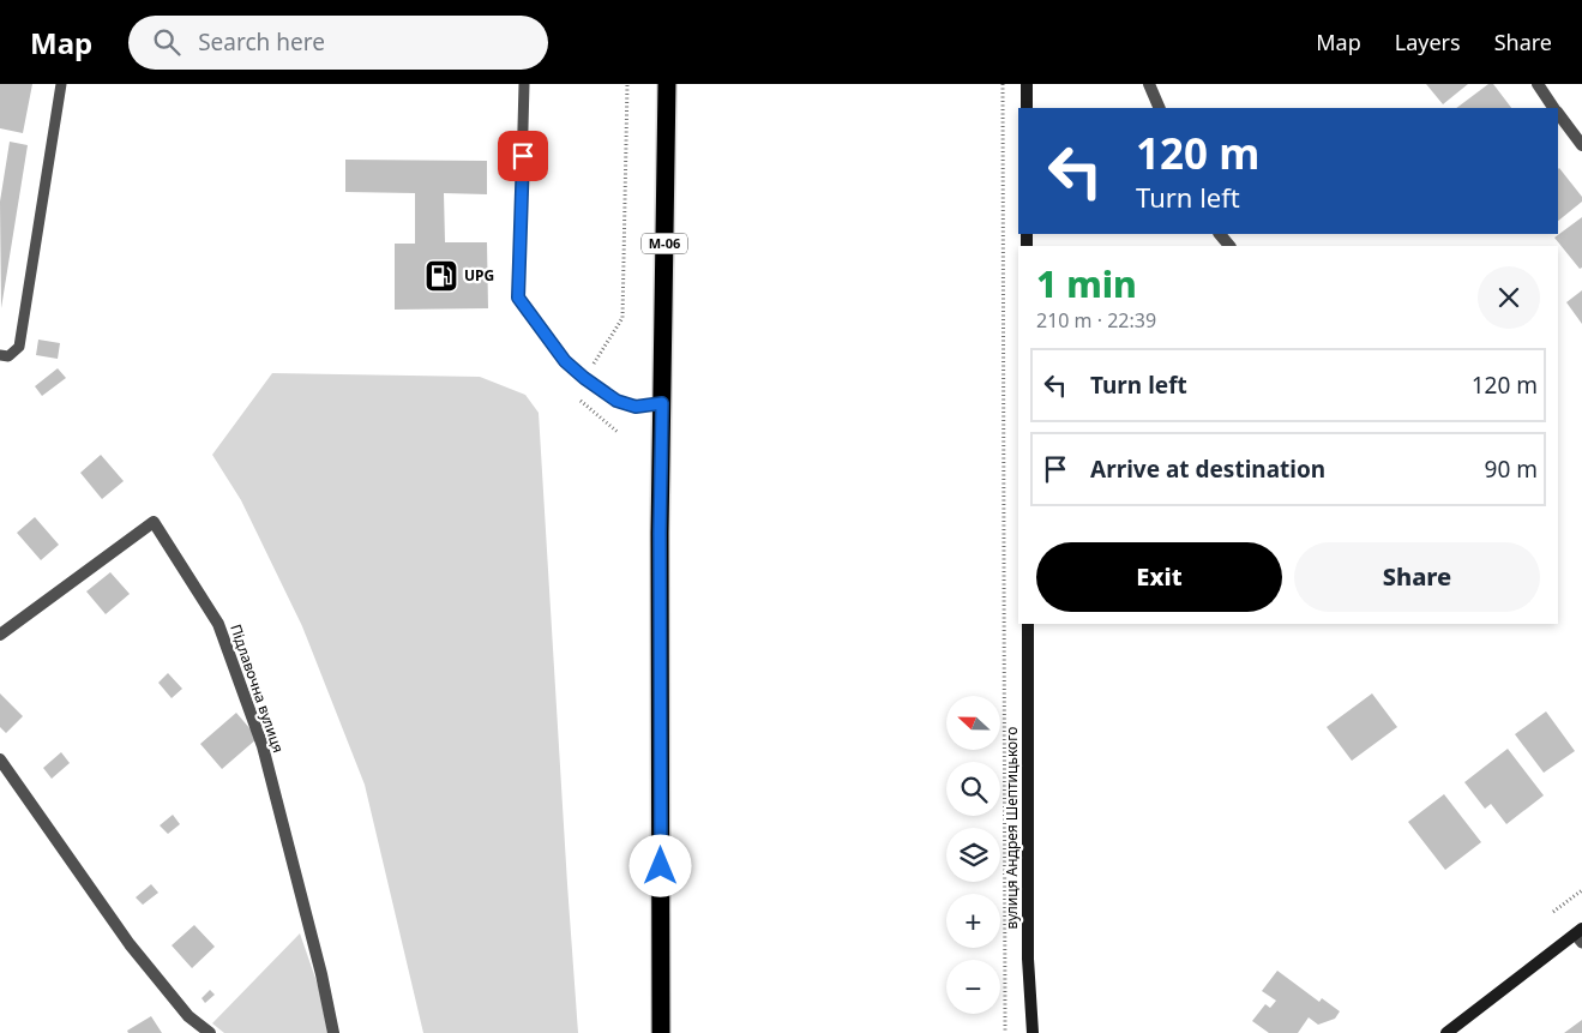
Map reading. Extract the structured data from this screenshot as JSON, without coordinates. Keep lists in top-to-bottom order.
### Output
{
  "streets": {
    "highway": ["М-06"],
    "main road": ["вулиця Андрея Шептицького"],
    "street": ["Підлавочна вулиця"]
  },
  "places": {
    "fuel station": ["UPG"]
  },
  "north": "left",
  "page": {
    "header": "Map",
    "search": "Search here",
    "nav": ["Map", "Layers", "Share"],
    "turn": ["120 m", "Turn left"],
    "heading": ["1 min", "210 m · 22:39"],
    "list": [
      {
        "name": "Turn left",
        "value": "120 m"
      },
      {
        "name": "Arrive at destination",
        "value": "90 m"
      }
    ],
    "buttons": ["Exit", "Share"],
    "map_buttons": ["+", "−"]
  }
}
